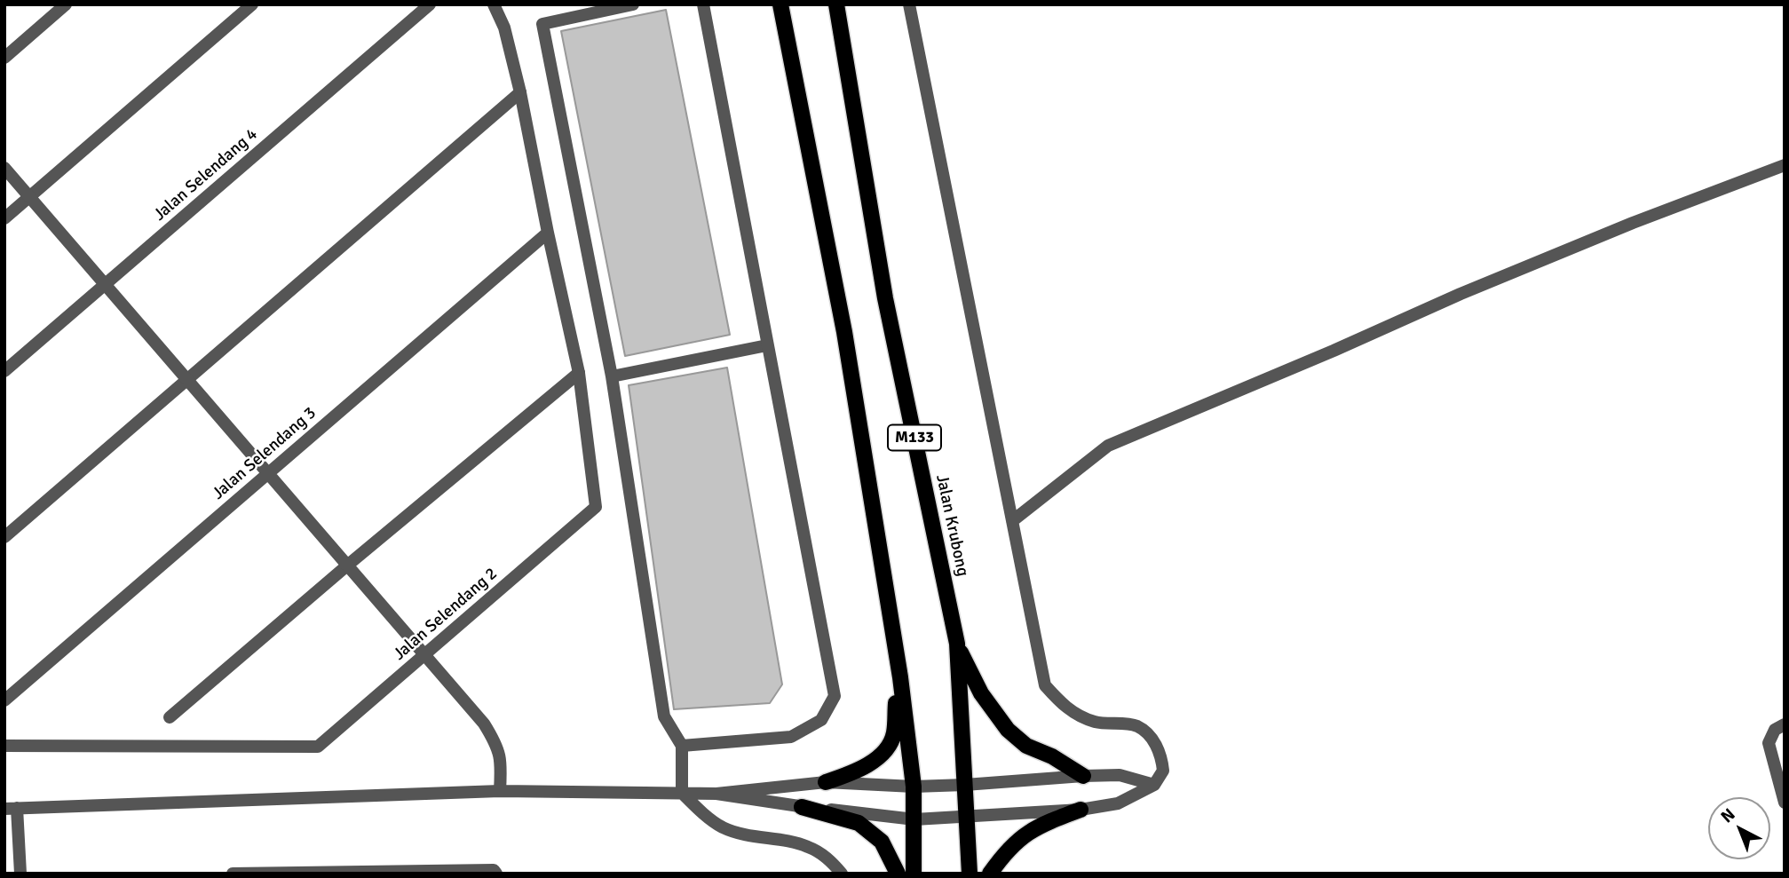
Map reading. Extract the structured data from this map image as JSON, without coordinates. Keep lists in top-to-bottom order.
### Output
{
  "streets": {
    "main road": ["M133", "Jalan Krubong"],
    "street": ["Jalan Selendang 4", "Jalan Selendang 3", "Jalan Selendang 2"]
  },
  "north": "top left"
}
